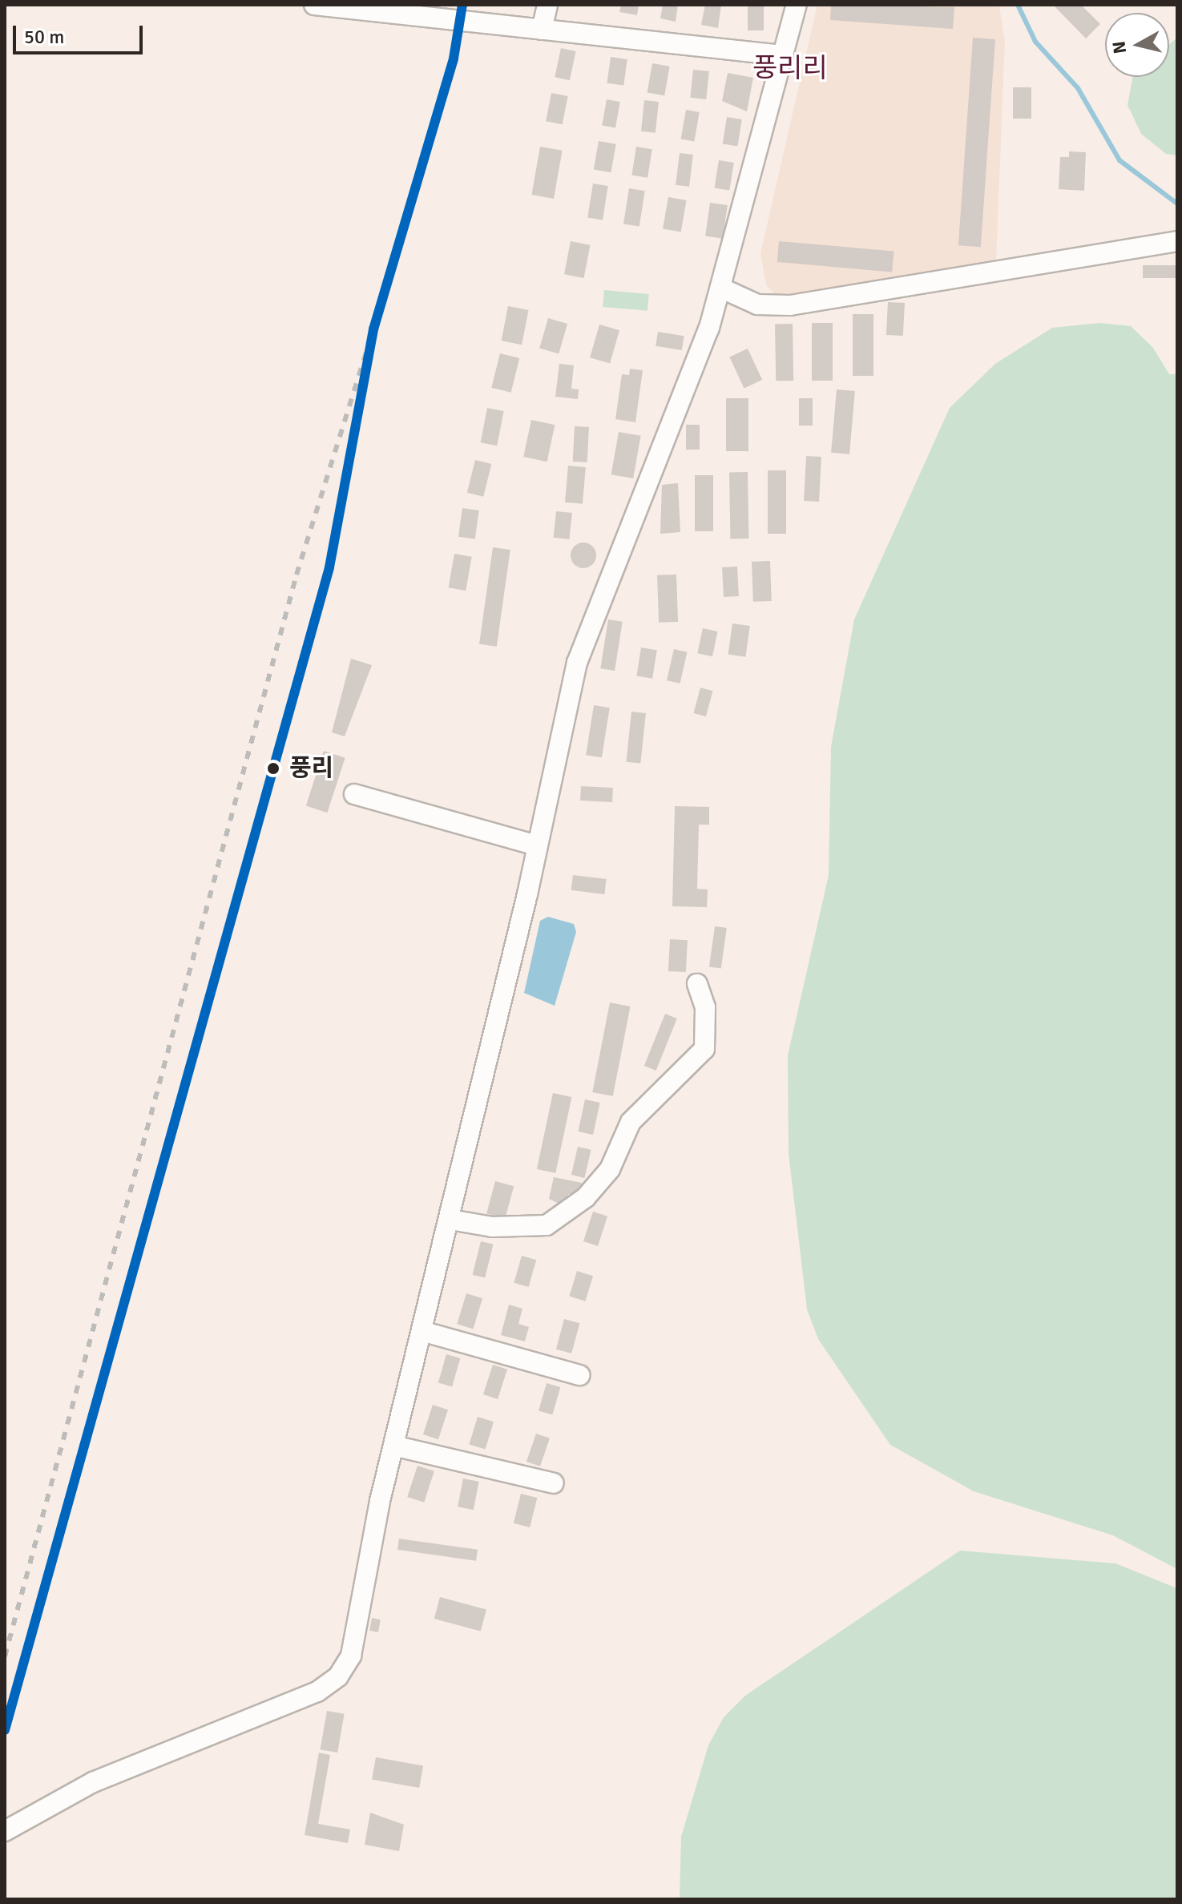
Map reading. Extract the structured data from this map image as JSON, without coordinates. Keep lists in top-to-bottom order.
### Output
{
  "districts": ["풍리리"],
  "places": ["풍리"],
  "scale_bar": "50 m",
  "north": "left"
}
